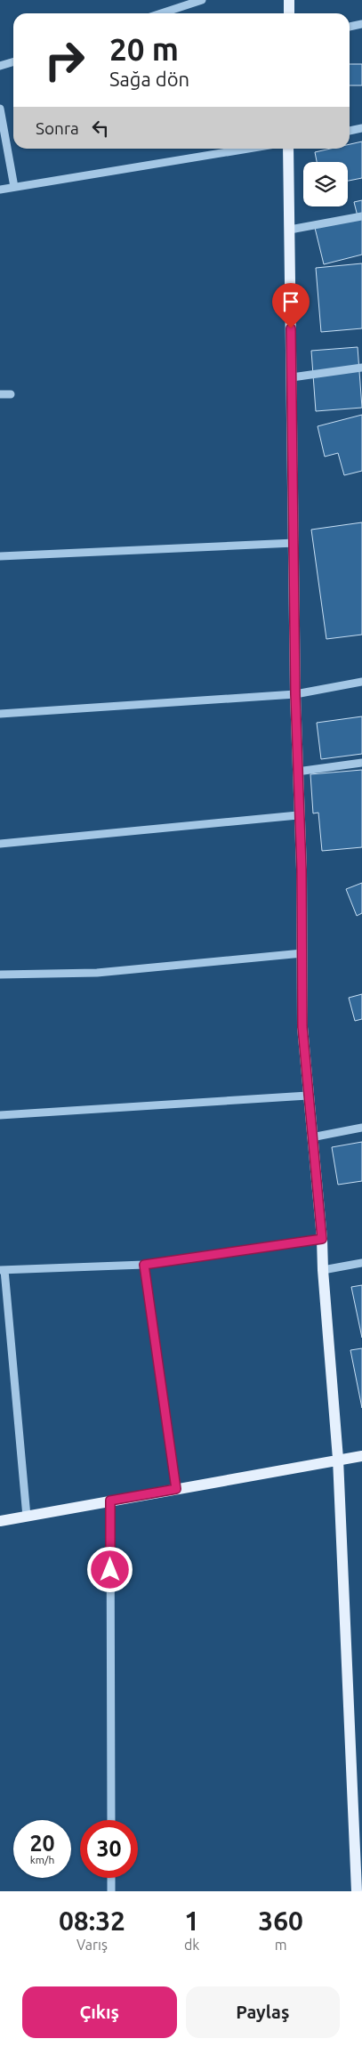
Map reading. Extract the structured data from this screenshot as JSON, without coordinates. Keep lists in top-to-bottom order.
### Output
{
  "page": {
    "turn": ["20 m", "Sağa dön"],
    "then": "Sonra",
    "speed": "20 km/h",
    "limit": "30",
    "eta": [
      "08:32",
      "Varış",
      "1",
      "dk",
      "360",
      "m"
    ],
    "buttons": ["Çıkış", "Paylaş"]
  }
}
